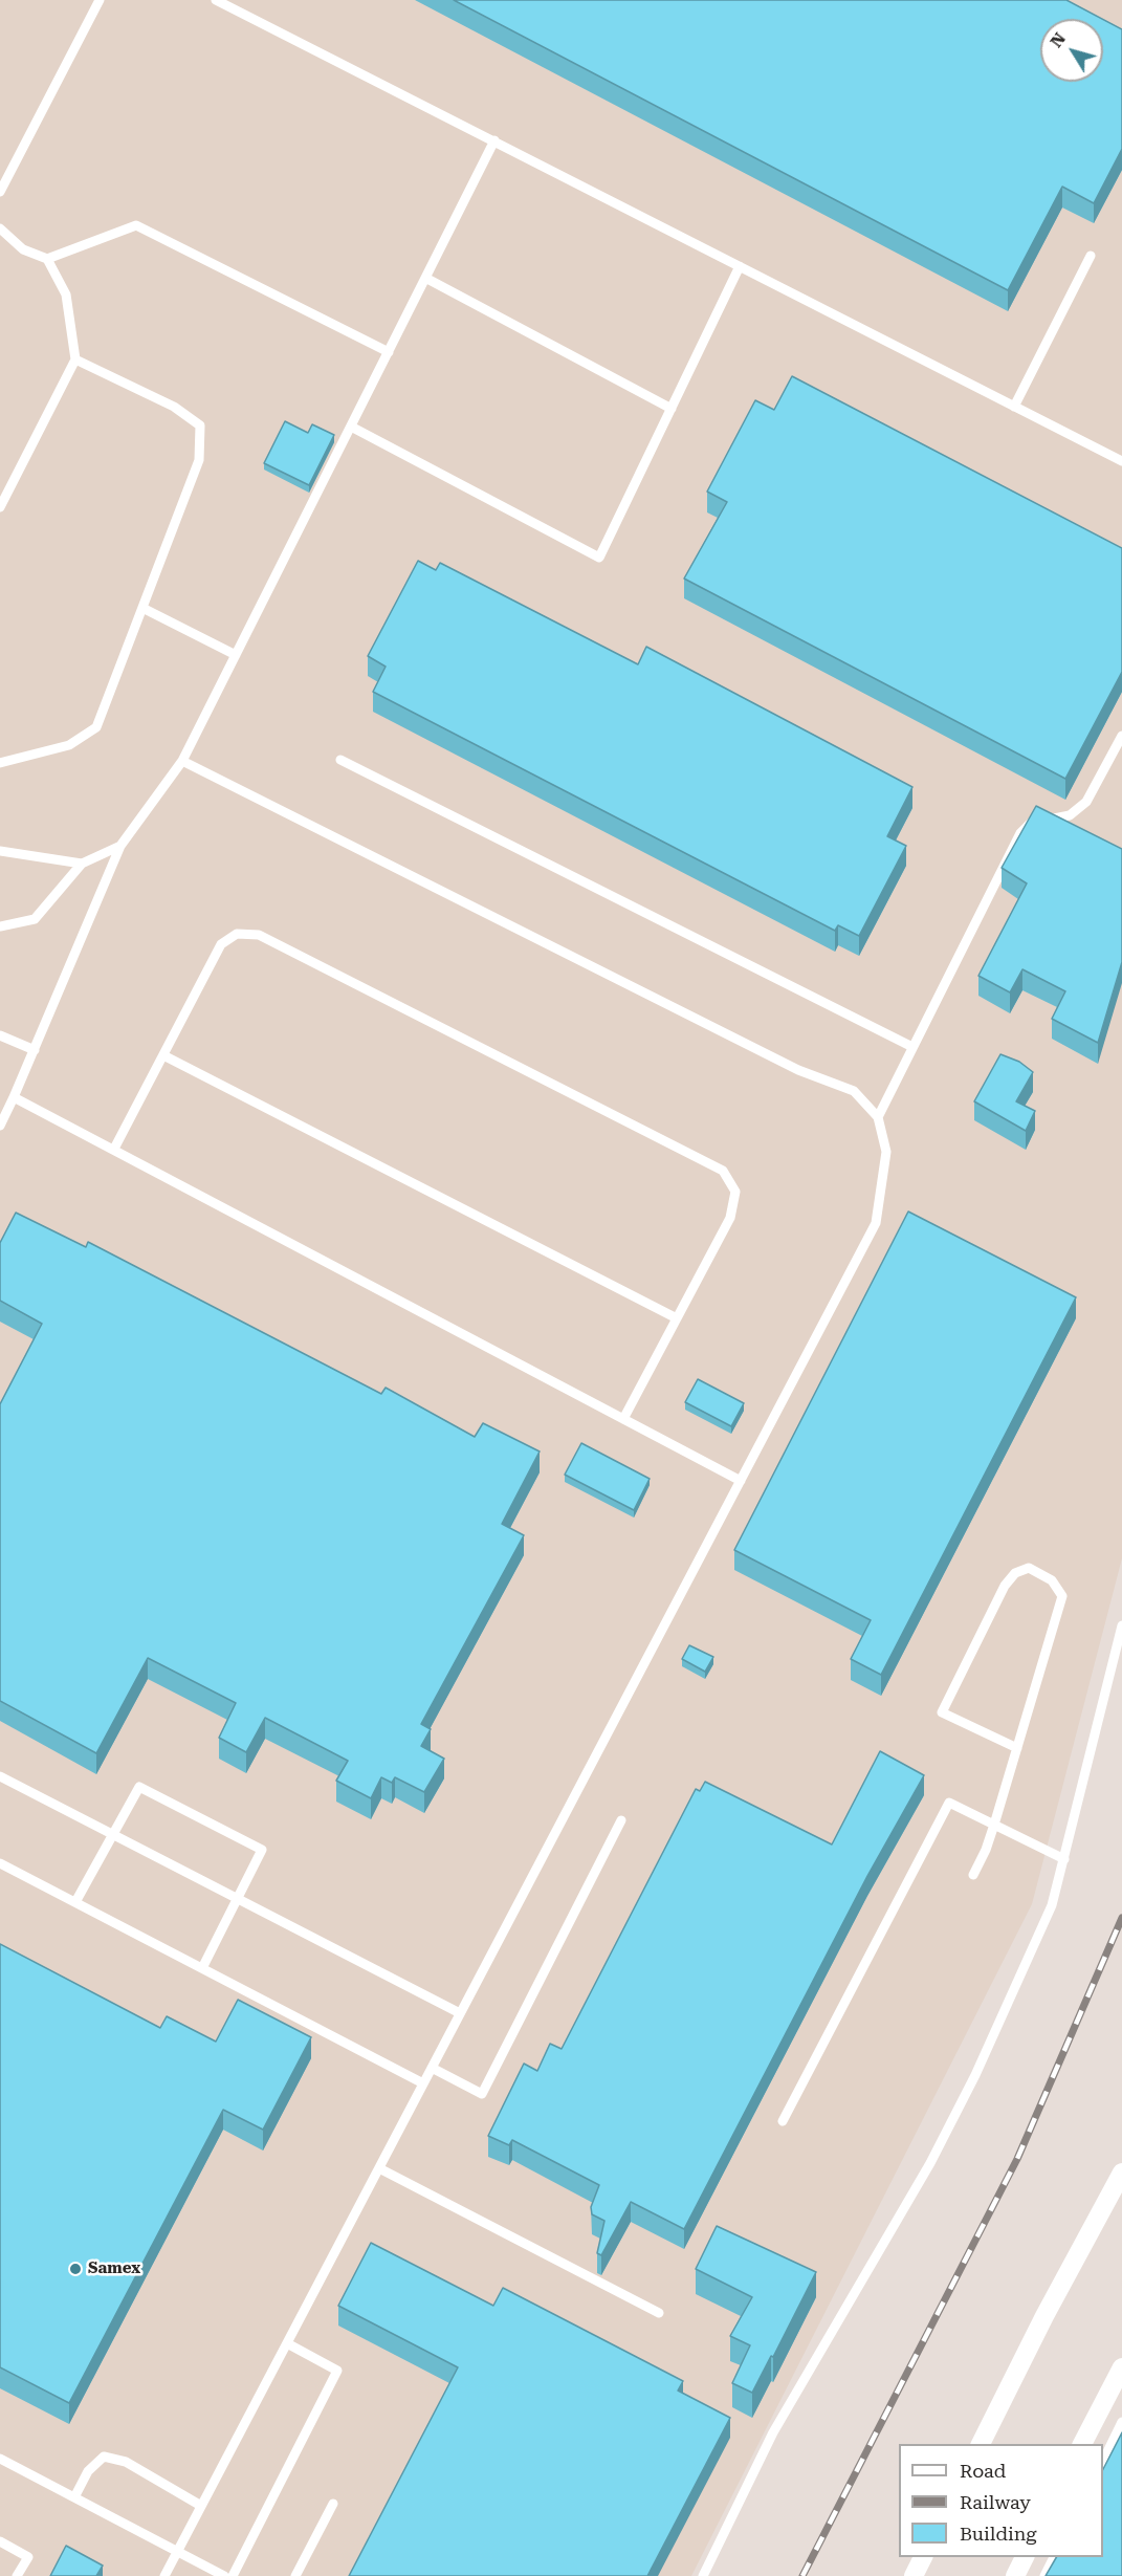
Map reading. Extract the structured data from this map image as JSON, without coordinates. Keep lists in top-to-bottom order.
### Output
{
  "places": ["Samex"],
  "legend": ["Road", "Railway", "Building"],
  "north": "top left"
}
